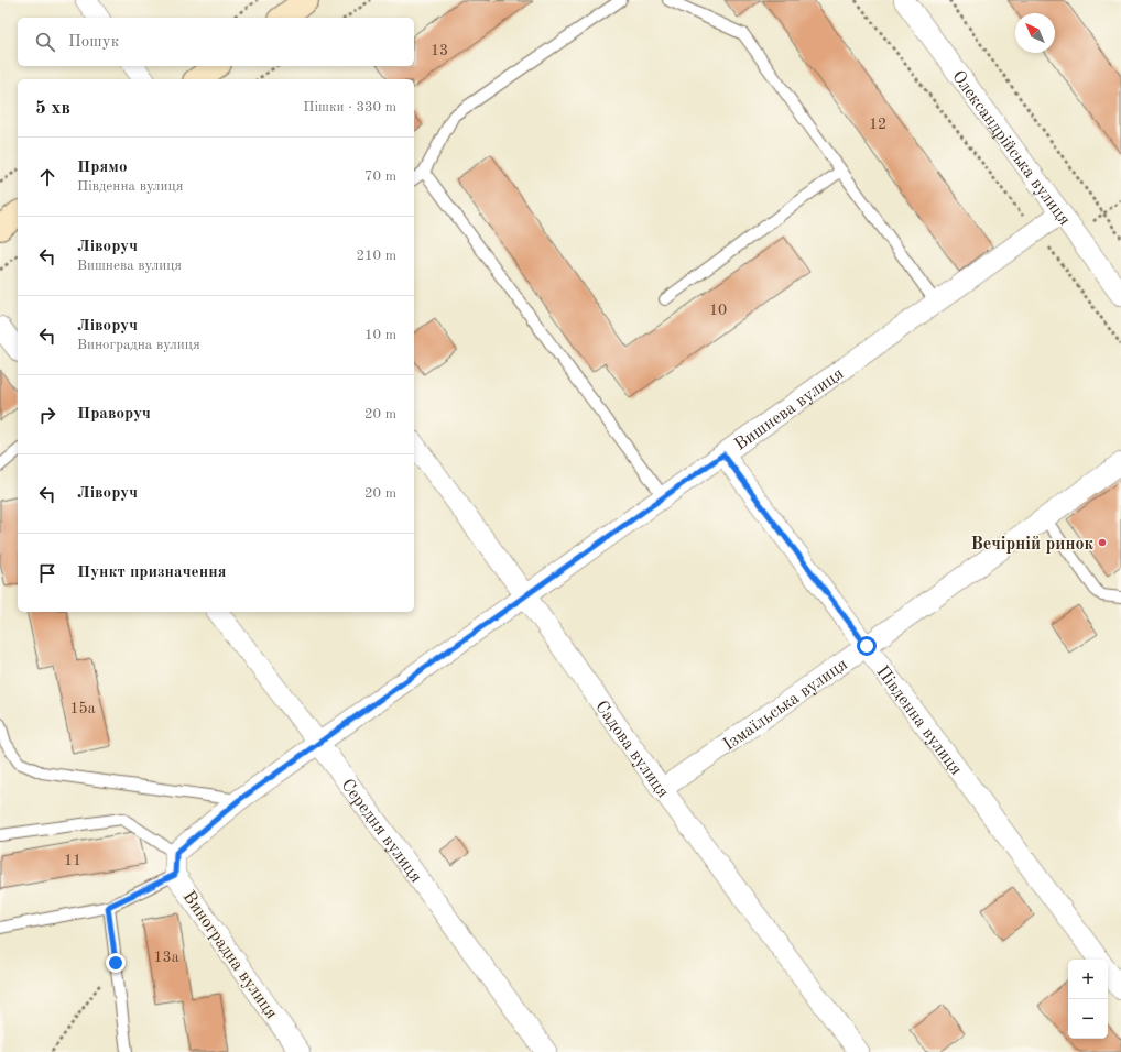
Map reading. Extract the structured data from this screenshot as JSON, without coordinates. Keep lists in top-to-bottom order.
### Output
{
  "streets": {
    "street": [
      "Олександрійська вулиця",
      "Вишнева вулиця",
      "Ізмаїльська вулиця",
      "Південна вулиця",
      "Садова вулиця",
      "Середня вулиця",
      "Виноградна вулиця"
    ]
  },
  "crossings": [
    ["Олександрійська вулиця", "Вишнева вулиця"],
    ["Вишнева вулиця", "Південна вулиця"],
    ["Вишнева вулиця", "Садова вулиця"],
    ["Вишнева вулиця", "Середня вулиця"],
    ["Вишнева вулиця", "Виноградна вулиця"],
    ["Ізмаїльська вулиця", "Південна вулиця"],
    ["Ізмаїльська вулиця", "Садова вулиця"]
  ],
  "places": ["Вечірній ринок"],
  "house_numbers": [
    "13",
    "12",
    "10",
    "15а",
    "11",
    "13а"
  ],
  "north": "top left",
  "page": {
    "search": "Пошук",
    "heading": ["5 хв", "Пішки · 330 m"],
    "list": [
      ["Прямо", "Південна вулиця", "70 m"],
      ["Ліворуч", "Вишнева вулиця", "210 m"],
      ["Ліворуч", "Виноградна вулиця", "10 m"],
      ["Праворуч", "20 m"],
      ["Ліворуч", "20 m"],
      "Пункт призначення"
    ],
    "map_buttons": ["+", "−"]
  }
}
